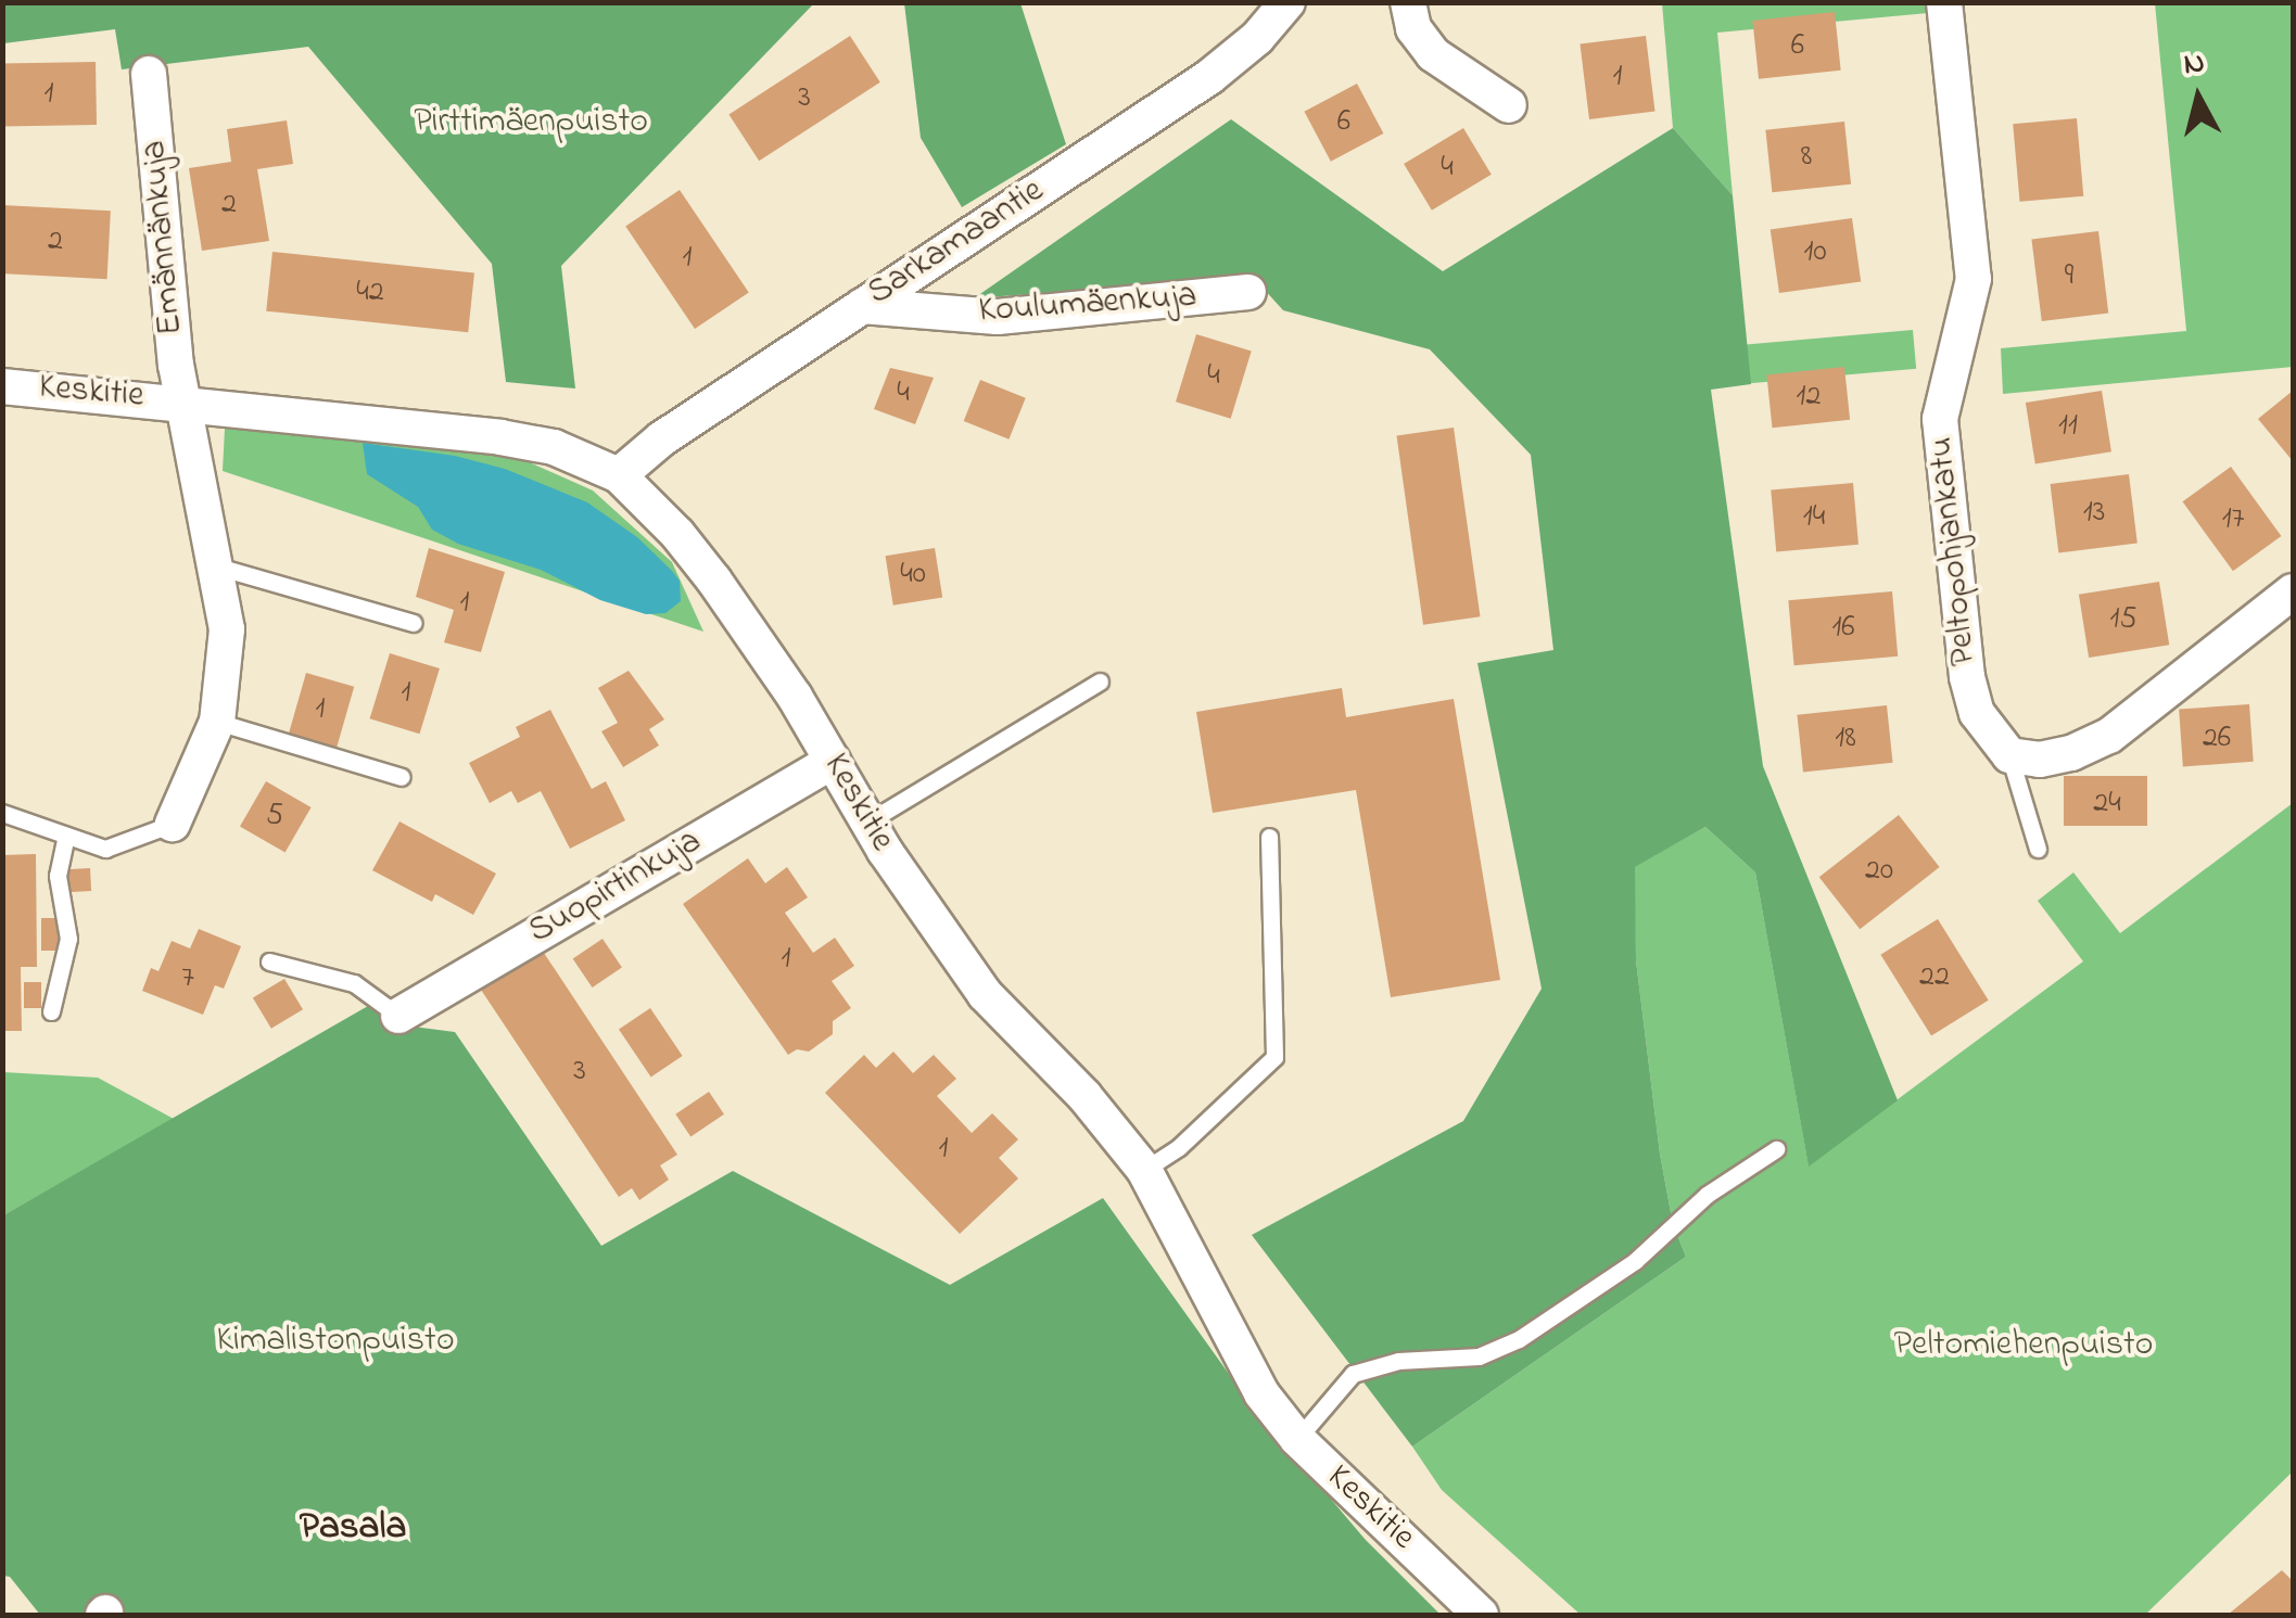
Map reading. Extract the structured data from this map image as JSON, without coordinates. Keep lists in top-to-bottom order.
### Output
{
  "streets": {
    "street": [
      "Emännänkuja",
      "Sarkamaantie",
      "Koulumäenkuja",
      "Keskitie",
      "Peltopohjankatu",
      "Suopirtinkuja"
    ]
  },
  "crossings": [
    ["Emännänkuja", "Keskitie"],
    ["Sarkamaantie", "Koulumäenkuja"],
    ["Sarkamaantie", "Keskitie"],
    ["Keskitie", "Suopirtinkuja"]
  ],
  "districts": ["Pasala"],
  "parks": ["Pirttimäenpuisto", "Kimalistonpuisto", "Peltomiehenpuisto"],
  "house_numbers": [
    "6",
    "1",
    "1",
    "3",
    "6",
    "8",
    "4",
    "2",
    "2",
    "10",
    "1",
    "9",
    "42",
    "4",
    "4",
    "12",
    "11",
    "13",
    "14",
    "17",
    "40",
    "1",
    "15",
    "16",
    "1",
    "1",
    "18",
    "26",
    "24",
    "5",
    "20",
    "1",
    "22",
    "7",
    "3",
    "1"
  ],
  "north": "top"
}
